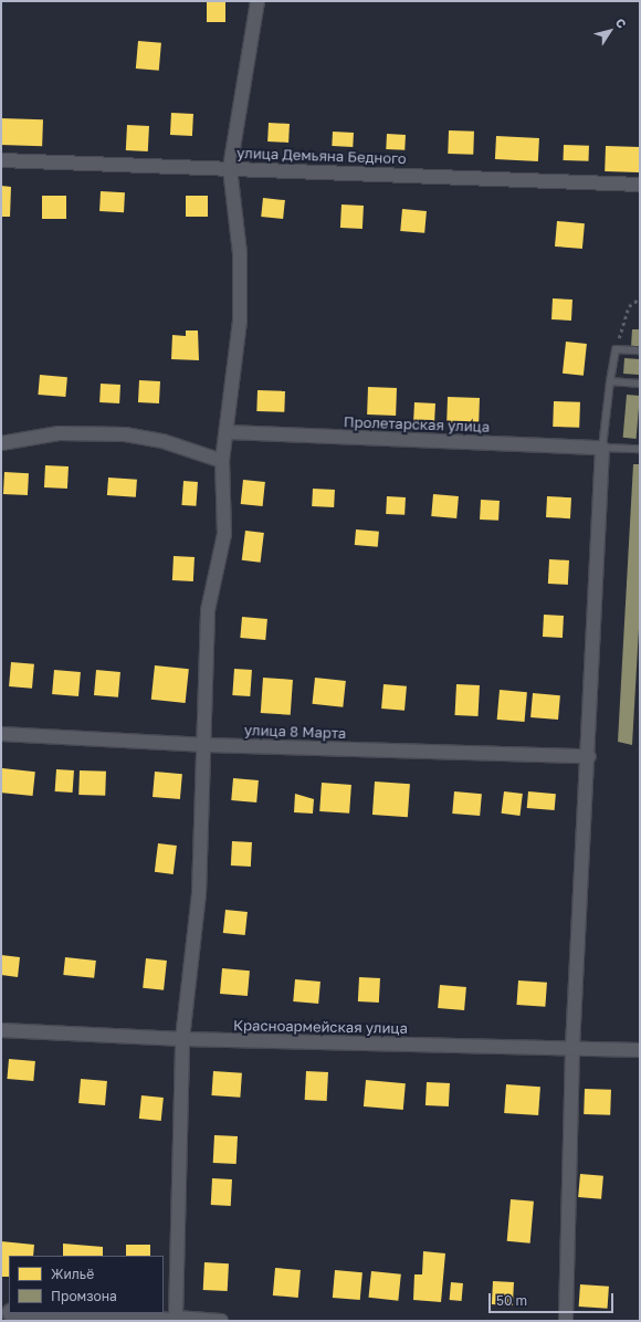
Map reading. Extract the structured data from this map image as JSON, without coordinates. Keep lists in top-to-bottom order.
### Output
{
  "streets": {
    "street": [
      "улица Демьяна Бедного",
      "Пролетарская улица",
      "улица 8 Марта",
      "Красноармейская улица"
    ]
  },
  "legend": ["Жильё", "Промзона"],
  "scale_bar": "50 m",
  "north": "top right"
}
